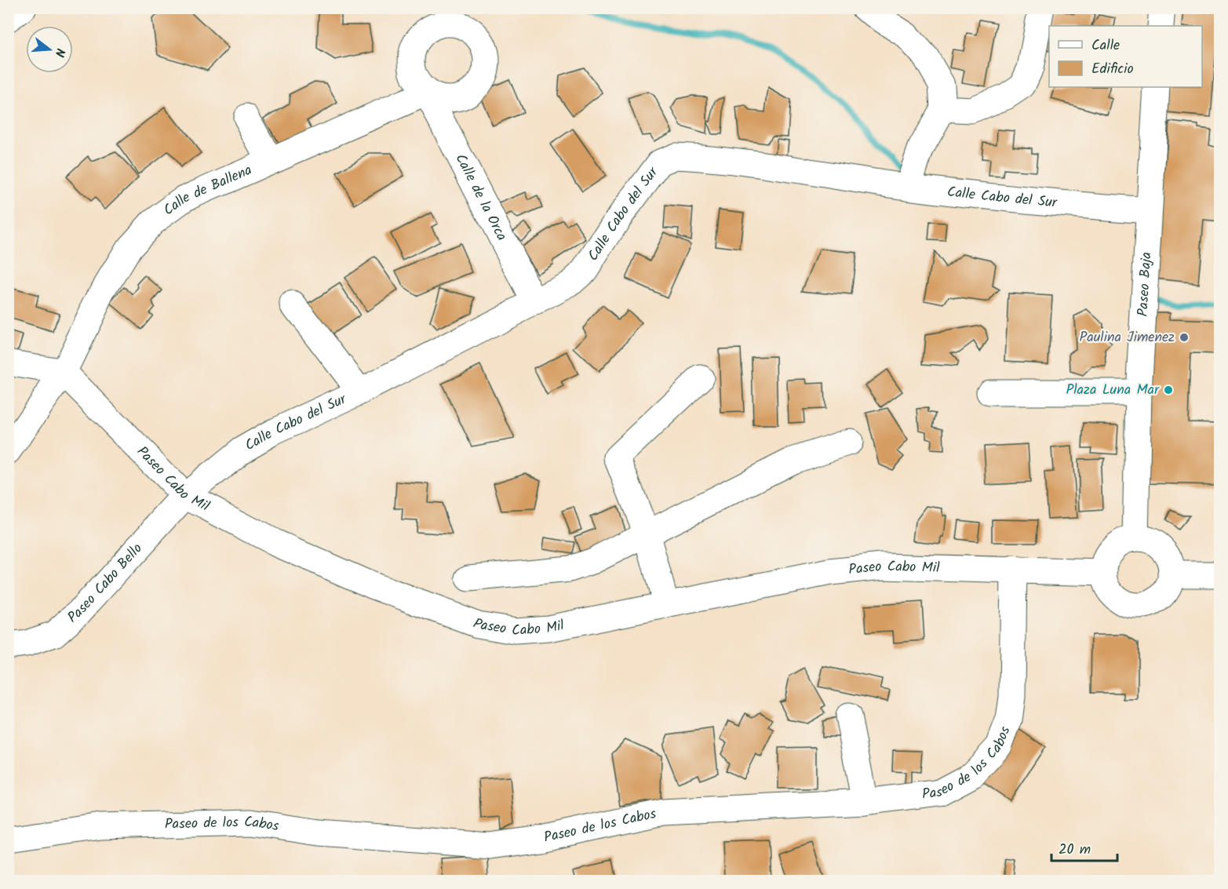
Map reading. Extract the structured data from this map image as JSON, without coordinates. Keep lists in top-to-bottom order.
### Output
{
  "streets": {
    "street": [
      "Calle de Ballena",
      "Calle Cabo del Sur",
      "Calle de la Orca",
      "Paseo Baja",
      "Paseo Cabo Mil",
      "Paseo Cabo Bello",
      "Paseo de los Cabos"
    ]
  },
  "crossings": [
    ["Calle de Ballena", "Calle de la Orca"],
    ["Calle de Ballena", "Paseo Cabo Mil"],
    ["Calle Cabo del Sur", "Calle de la Orca"],
    ["Calle Cabo del Sur", "Paseo Baja"],
    ["Calle Cabo del Sur", "Paseo Cabo Mil"],
    ["Calle Cabo del Sur", "Paseo Cabo Bello"],
    ["Paseo Baja", "Paseo Cabo Mil"],
    ["Paseo Cabo Mil", "Paseo Cabo Bello"],
    ["Paseo Cabo Mil", "Paseo de los Cabos"]
  ],
  "places": ["Paulina Jimenez", "Plaza Luna Mar"],
  "legend": ["Calle", "Edificio"],
  "scale_bar": "20 m",
  "north": "right"
}
